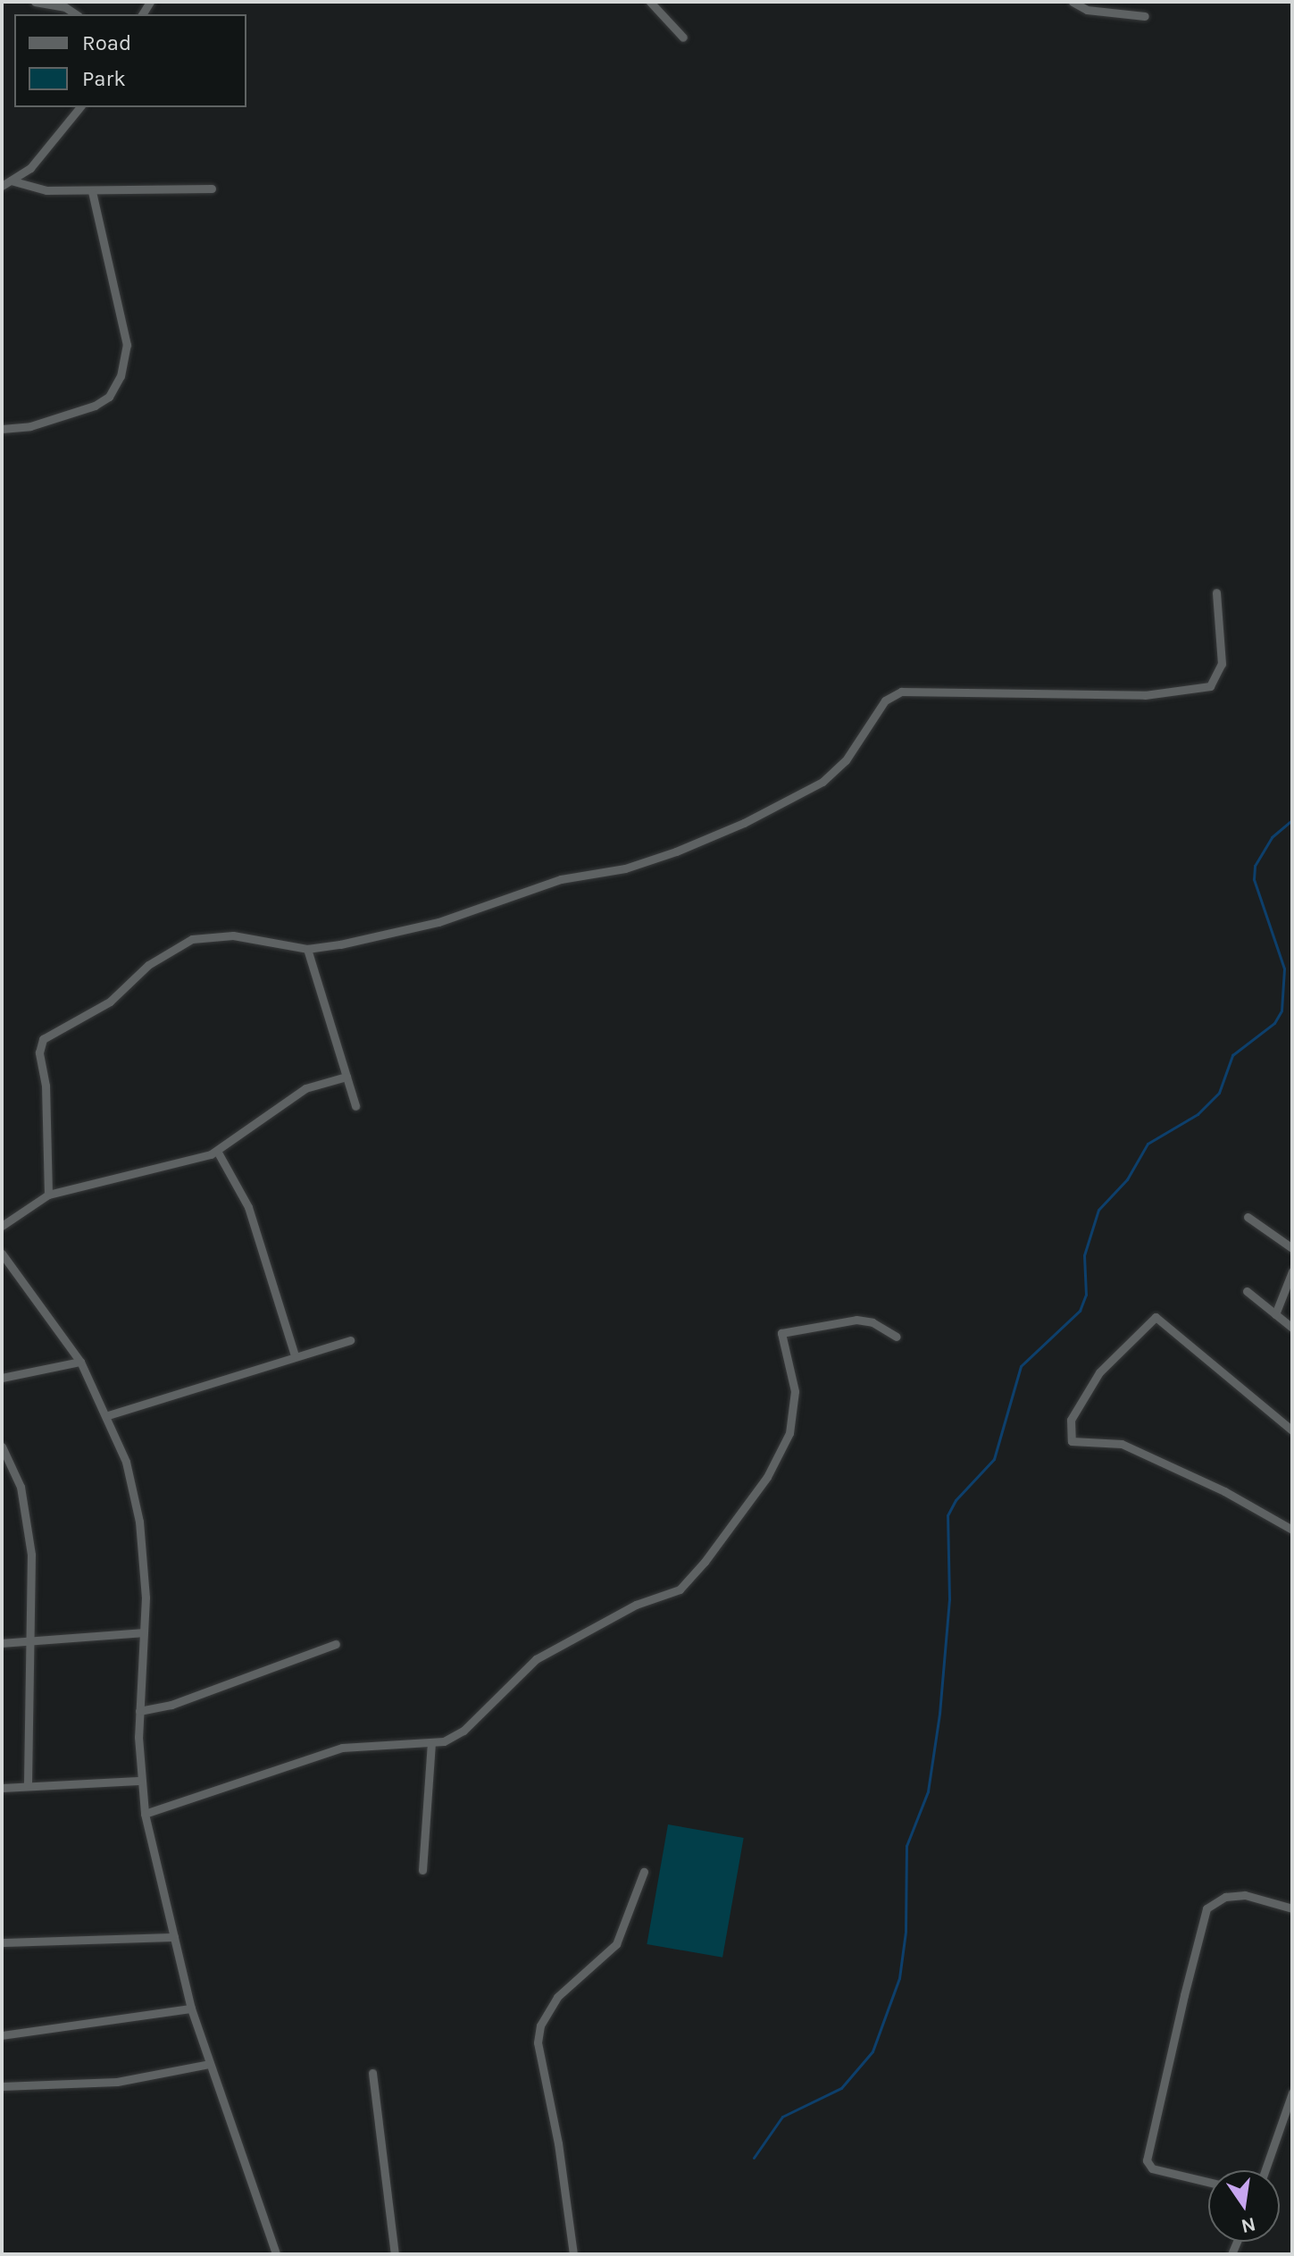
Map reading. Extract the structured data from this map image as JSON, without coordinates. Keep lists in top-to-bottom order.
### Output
{
  "legend": ["Road", "Park"],
  "north": "bottom"
}
